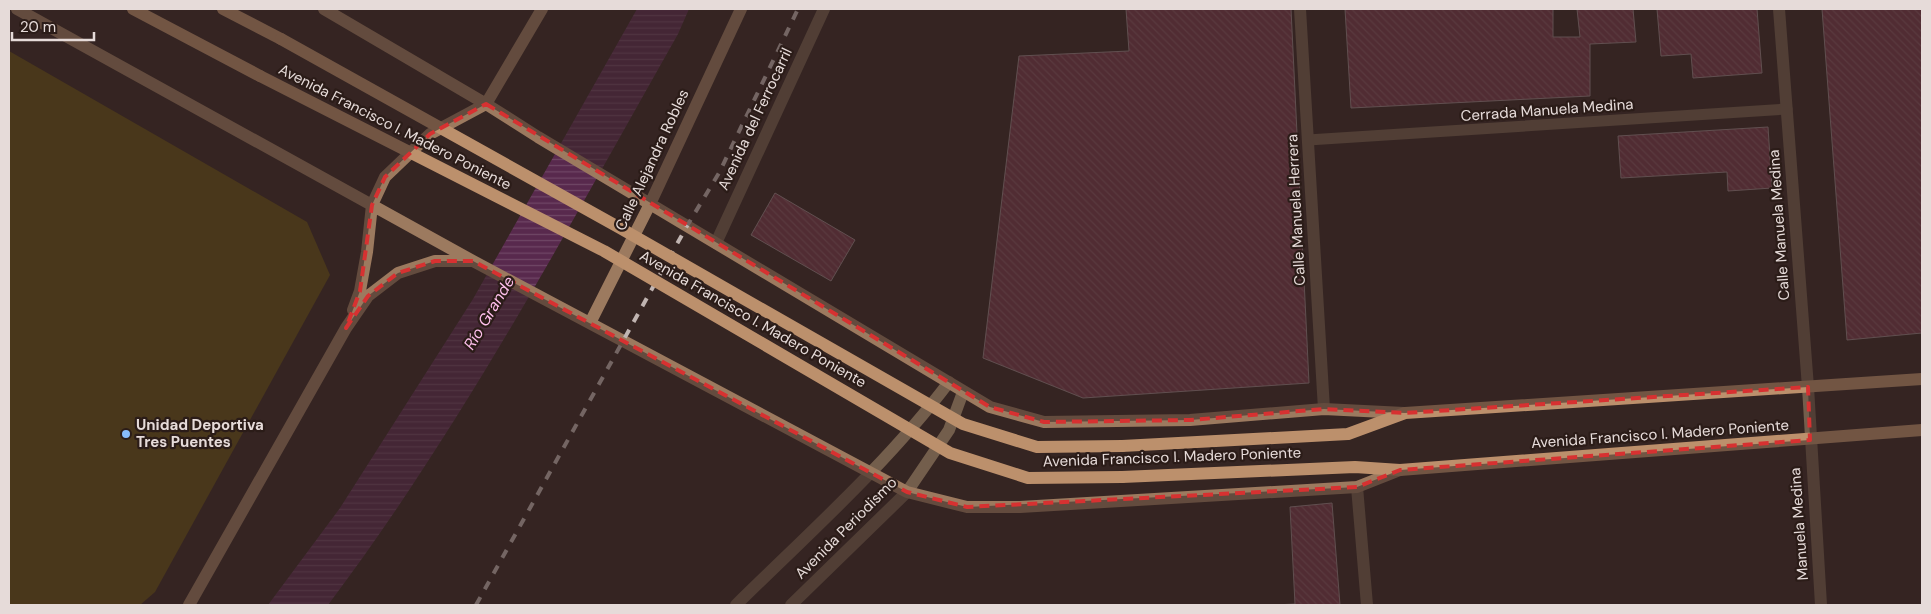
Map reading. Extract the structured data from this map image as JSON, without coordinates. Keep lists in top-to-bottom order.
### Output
{
  "streets": {
    "main road": ["Avenida Francisco I. Madero Poniente", "Calle Alejandra Robles"],
    "street": [
      "Avenida del Ferrocarril",
      "Calle Manuela Herrera",
      "Calle Manuela Medina",
      "Manuela Medina",
      "Avenida Periodismo"
    ],
    "lane": ["Cerrada Manuela Medina"]
  },
  "crossings": [
    ["Cerrada Manuela Medina", "Calle Manuela Herrera"],
    ["Cerrada Manuela Medina", "Calle Manuela Medina"],
    ["Avenida del Ferrocarril", "Avenida Francisco I. Madero Poniente"],
    ["Avenida Francisco I. Madero Poniente", "Calle Alejandra Robles"],
    ["Avenida Francisco I. Madero Poniente", "Calle Manuela Herrera"],
    ["Avenida Francisco I. Madero Poniente", "Calle Manuela Medina"],
    ["Avenida Francisco I. Madero Poniente", "Manuela Medina"],
    ["Avenida Francisco I. Madero Poniente", "Avenida Periodismo"],
    ["Calle Manuela Medina", "Manuela Medina"]
  ],
  "water": ["Río Grande"],
  "places": ["Unidad Deportiva Tres Puentes"],
  "scale_bar": "20 m"
}
